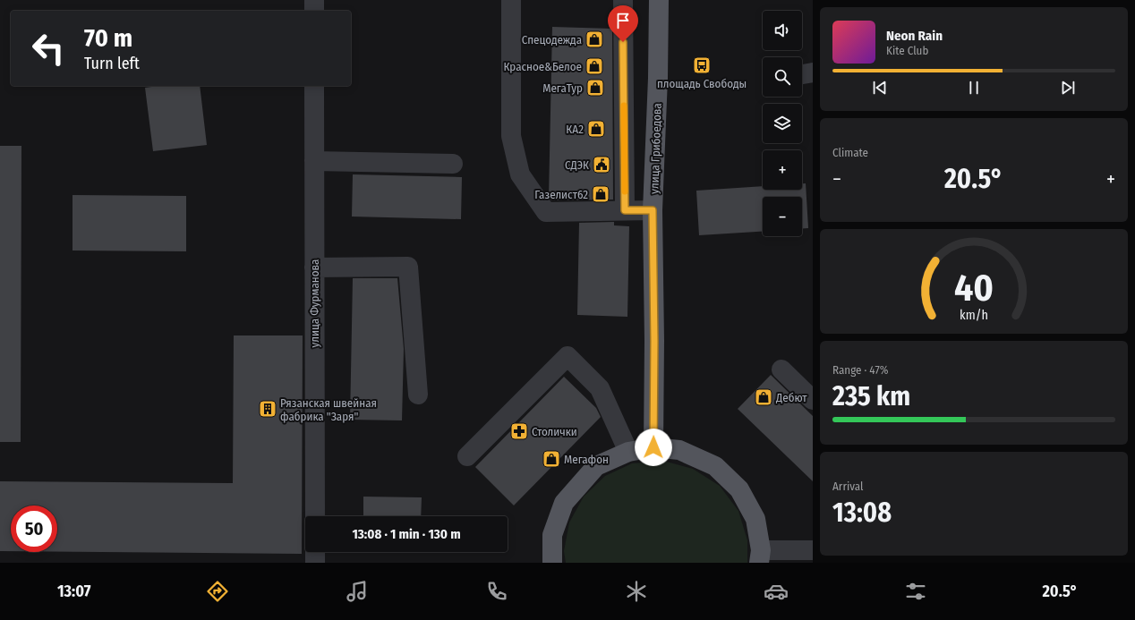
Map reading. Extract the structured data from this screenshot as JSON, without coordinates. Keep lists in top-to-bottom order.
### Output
{
  "streets": {
    "main road": ["улица Грибоедова"],
    "street": ["улица Фурманова"]
  },
  "places": {
    "shop": [
      "Спецодежда",
      "Красное&Белое",
      "МегаТур",
      "КА2",
      "Газелист62",
      "Дебют",
      "Мегафон"
    ],
    "bus stop": ["площадь Свободы"],
    "public building": ["СДЭК"],
    "building": ["Рязанская швейная фабрика \"Заря\""],
    "pharmacy": ["Столички"]
  },
  "page": {
    "map_buttons": ["+", "−"],
    "turn": ["70 m", "Turn left"],
    "song": ["Neon Rain", "Kite Club"],
    "tile": [
      "Climate",
      ["Range · 47%", "235 km"],
      ["Arrival", "13:08"]
    ],
    "heat": ["−", "20.5°", "+"],
    "limit": "50",
    "trip": "13:08 · 1 min · 130 m",
    "tabs": ["13:07", "20.5°"],
    "gauge": ["40", "km/h"]
  }
}
